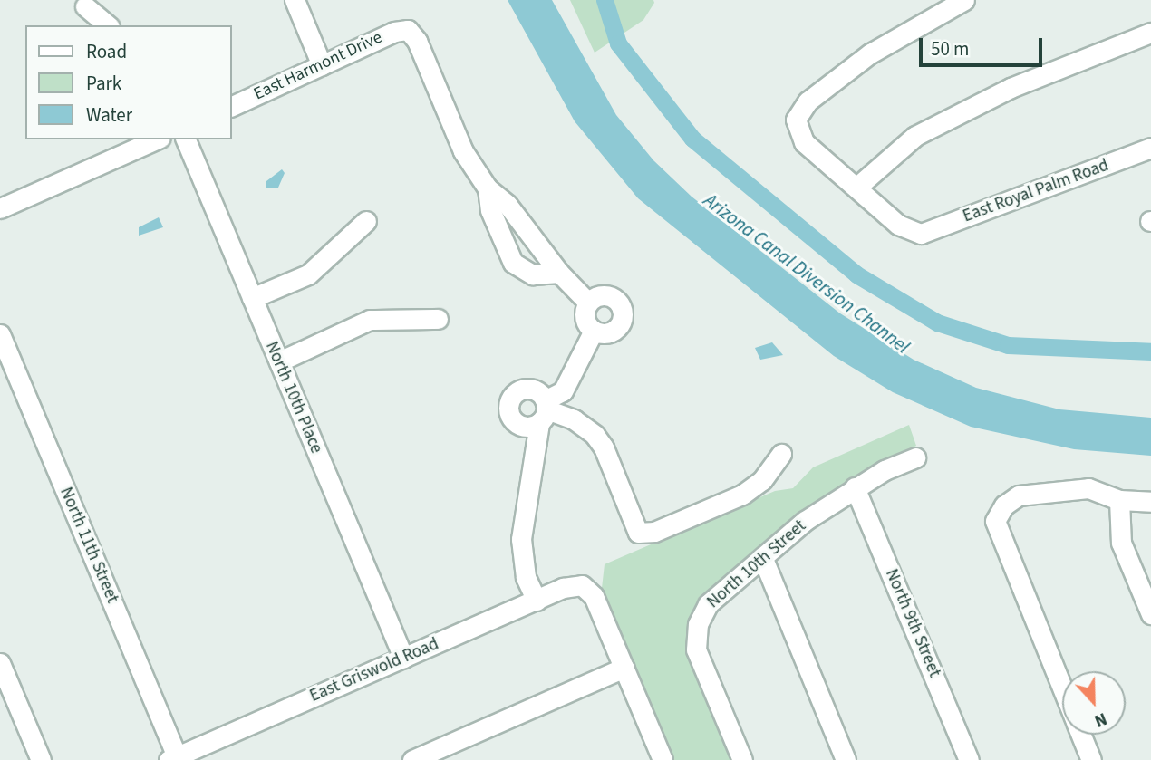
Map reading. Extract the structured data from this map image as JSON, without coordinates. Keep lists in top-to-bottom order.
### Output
{
  "streets": {
    "street": [
      "East Harmont Drive",
      "East Royal Palm Road",
      "North 10th Place",
      "North 11th Street",
      "North 10th Street",
      "North 9th Street",
      "East Griswold Road"
    ]
  },
  "crossings": [
    ["North 10th Place", "East Griswold Road"],
    ["North 11th Street", "East Griswold Road"],
    ["North 10th Street", "North 9th Street"]
  ],
  "water": ["Arizona Canal Diversion Channel"],
  "legend": ["Road", "Park", "Water"],
  "scale_bar": "50 m",
  "north": "bottom"
}
